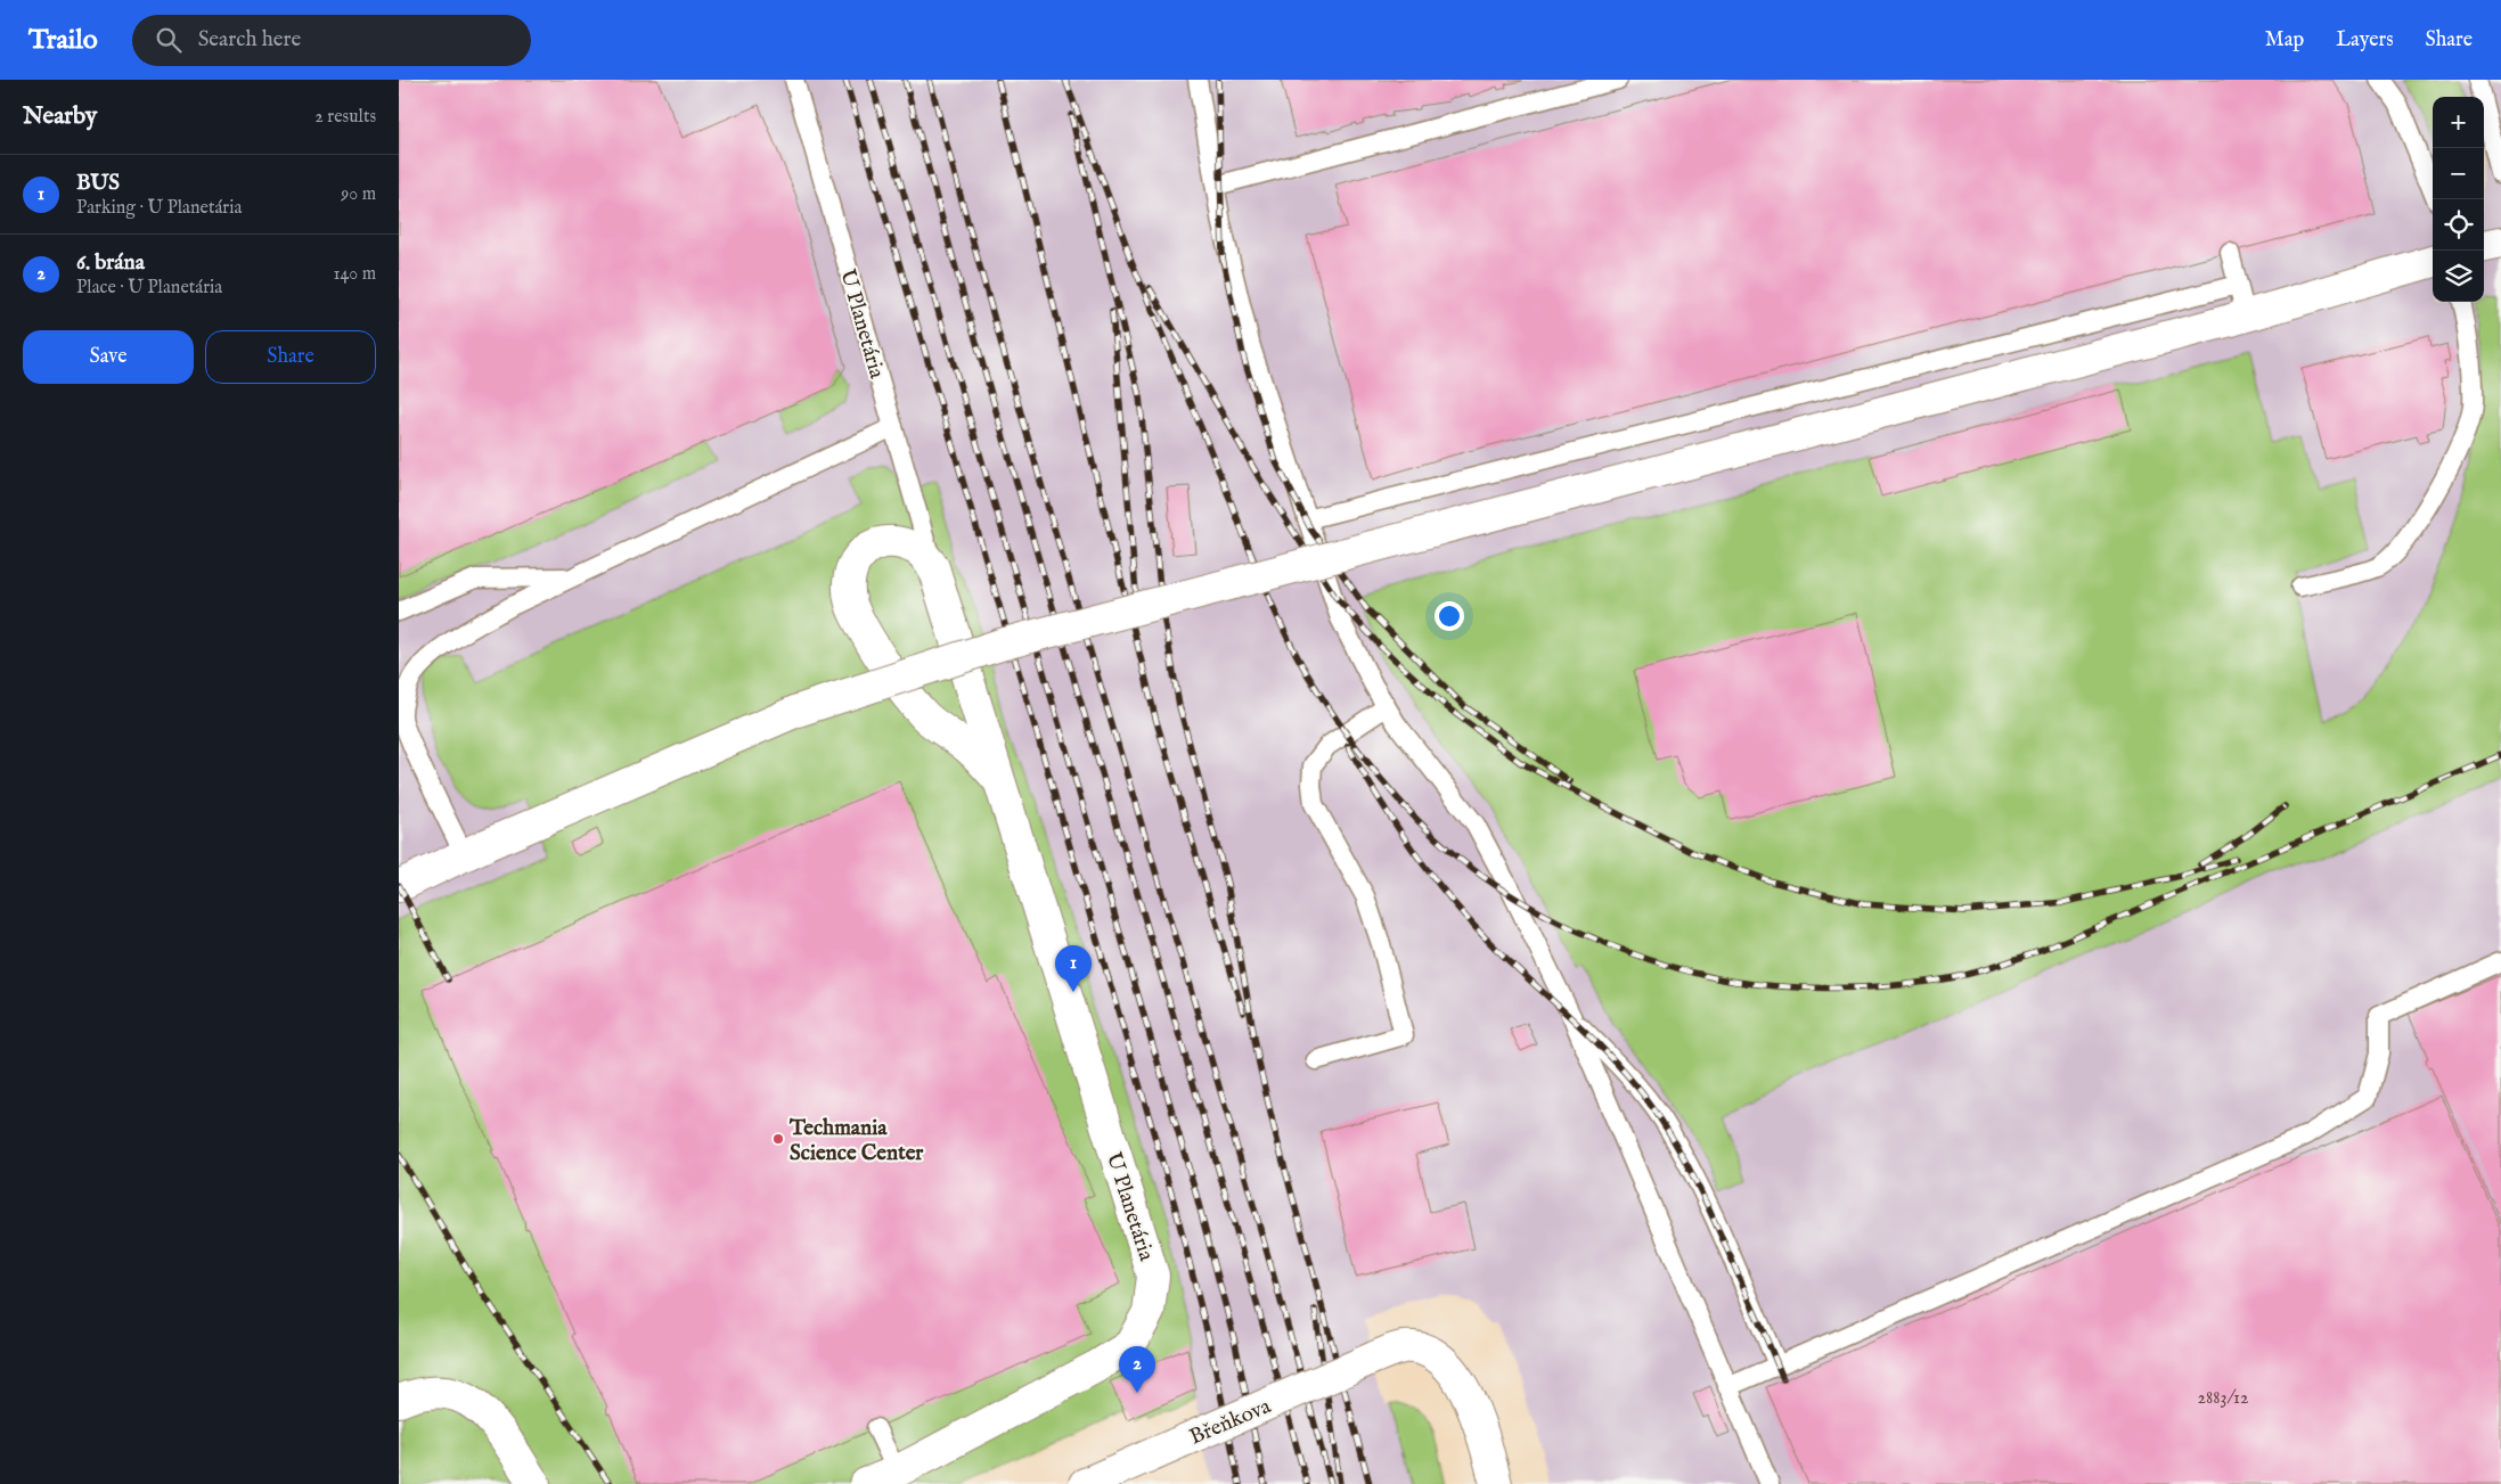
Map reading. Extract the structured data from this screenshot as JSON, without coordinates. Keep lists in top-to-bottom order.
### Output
{
  "streets": {
    "street": ["U Planetária", "Břeňkova"]
  },
  "places": ["Techmania Science Center"],
  "house_numbers": ["2883/12"],
  "page": {
    "header": "Trailo",
    "search": "Search here",
    "nav": ["Map", "Layers", "Share"],
    "heading": ["Nearby", "2 results"],
    "map_buttons": ["+", "−"],
    "list": [
      {
        "mark": "1",
        "name": "BUS",
        "note": "Parking · U Planetária",
        "value": "90 m"
      },
      {
        "mark": "2",
        "name": "6. brána",
        "note": "Place · U Planetária",
        "value": "140 m"
      }
    ],
    "buttons": ["Save", "Share"],
    "pins": ["1", "2"]
  }
}
